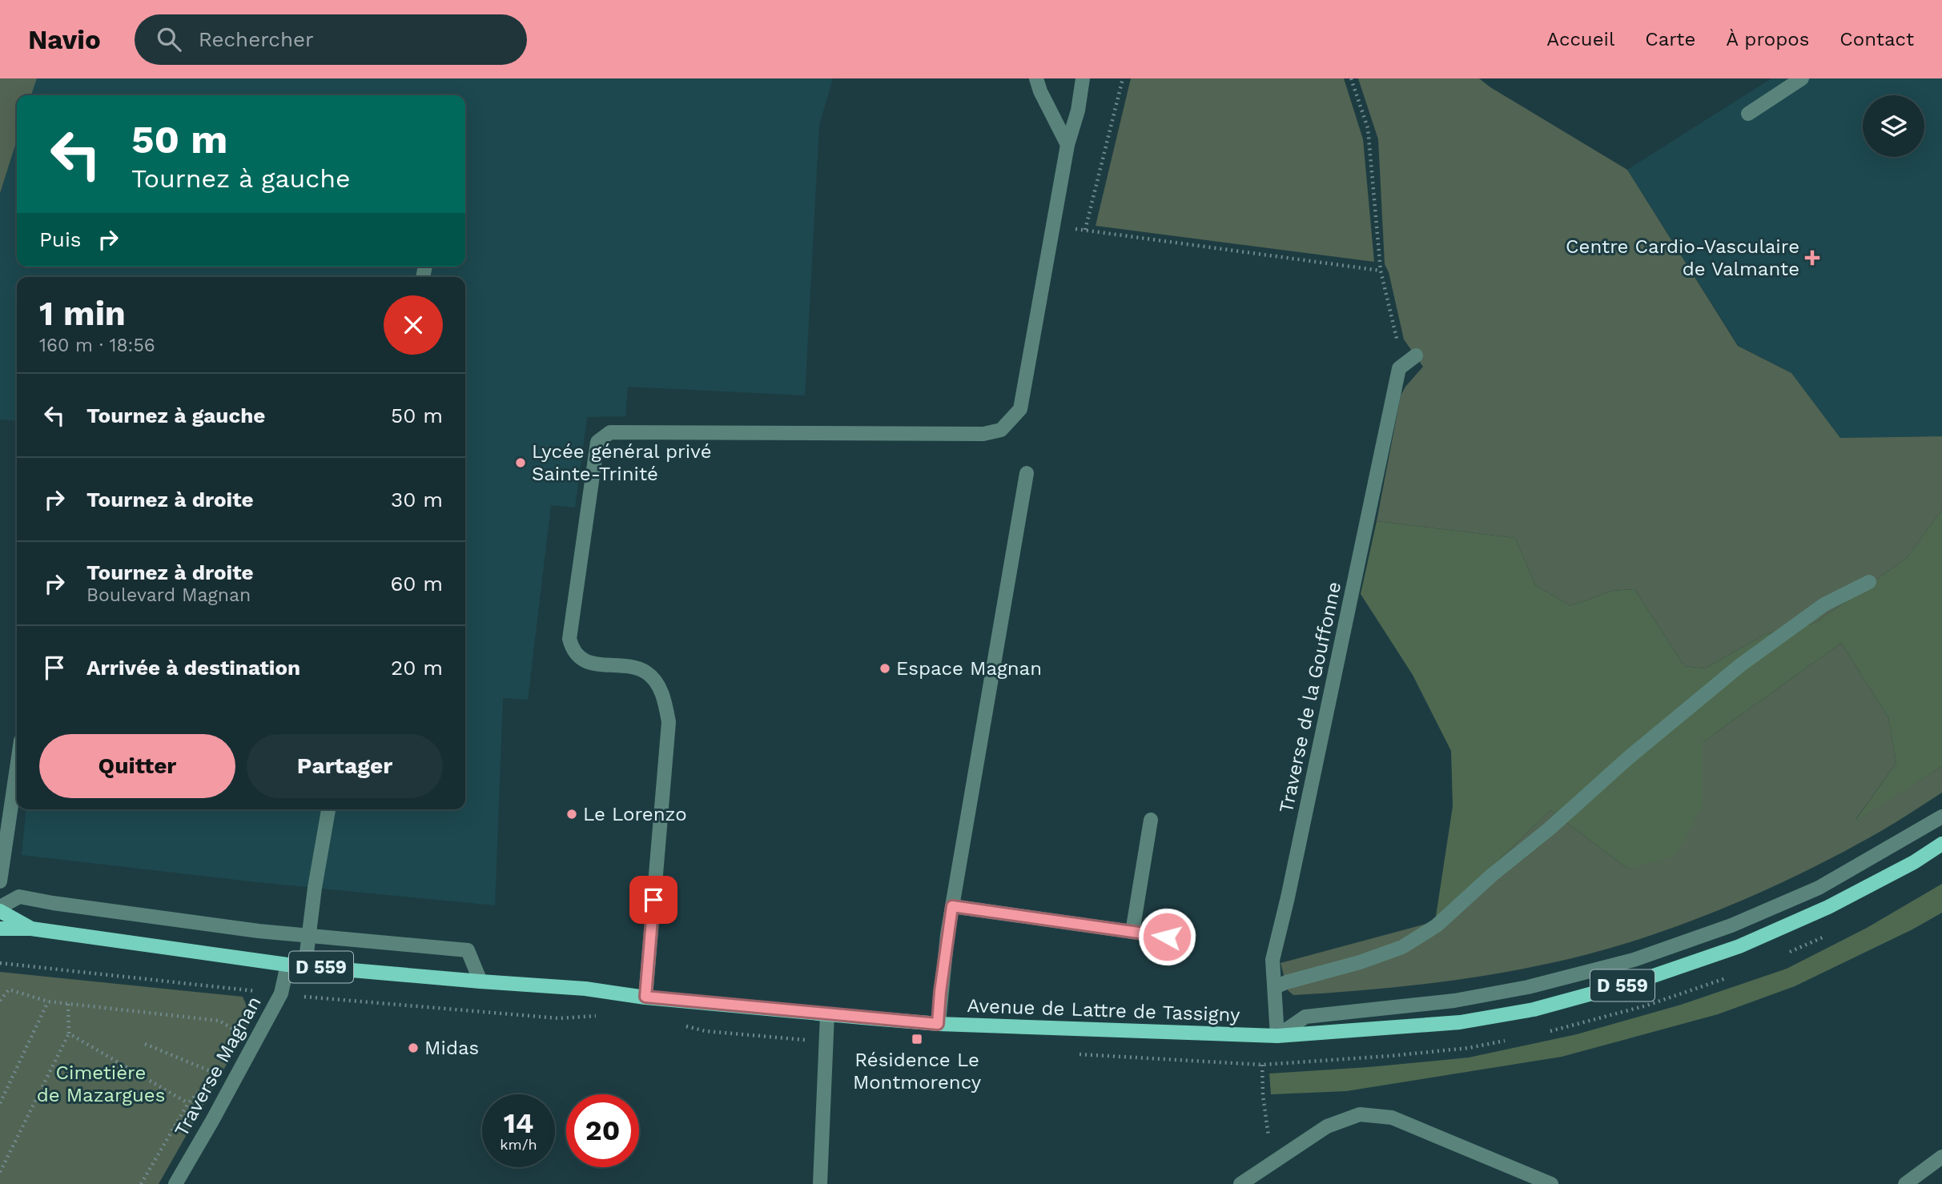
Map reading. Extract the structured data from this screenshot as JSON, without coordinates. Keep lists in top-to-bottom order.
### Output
{
  "streets": {
    "main road": ["D 559", "Avenue de Lattre de Tassigny"],
    "street": ["Traverse de la Gouffonne", "Traverse Magnan"]
  },
  "crossings": [
    ["Traverse de la Gouffonne", "Avenue de Lattre de Tassigny"],
    ["Avenue de Lattre de Tassigny", "Traverse Magnan"]
  ],
  "parks": ["Cimetière de Mazargues"],
  "places": {
    "health": ["Centre Cardio-Vasculaire de Valmante"],
    "other": [
      "Lycée général privé Sainte-Trinité",
      "Espace Magnan",
      "Le Lorenzo",
      "Midas"
    ],
    "transit": ["Résidence Le Montmorency"]
  },
  "page": {
    "header": "Navio",
    "search": "Rechercher",
    "nav": [
      "Accueil",
      "Carte",
      "À propos",
      "Contact"
    ],
    "turn": ["50 m", "Tournez à gauche"],
    "then": "Puis",
    "heading": ["1 min", "160 m · 18:56"],
    "list": [
      {
        "name": "Tournez à gauche",
        "value": "50 m"
      },
      {
        "name": "Tournez à droite",
        "value": "30 m"
      },
      {
        "name": "Tournez à droite",
        "note": "Boulevard Magnan",
        "value": "60 m"
      },
      {
        "name": "Arrivée à destination",
        "value": "20 m"
      }
    ],
    "buttons": ["Quitter", "Partager"],
    "speed": "14 km/h",
    "limit": "20"
  }
}
